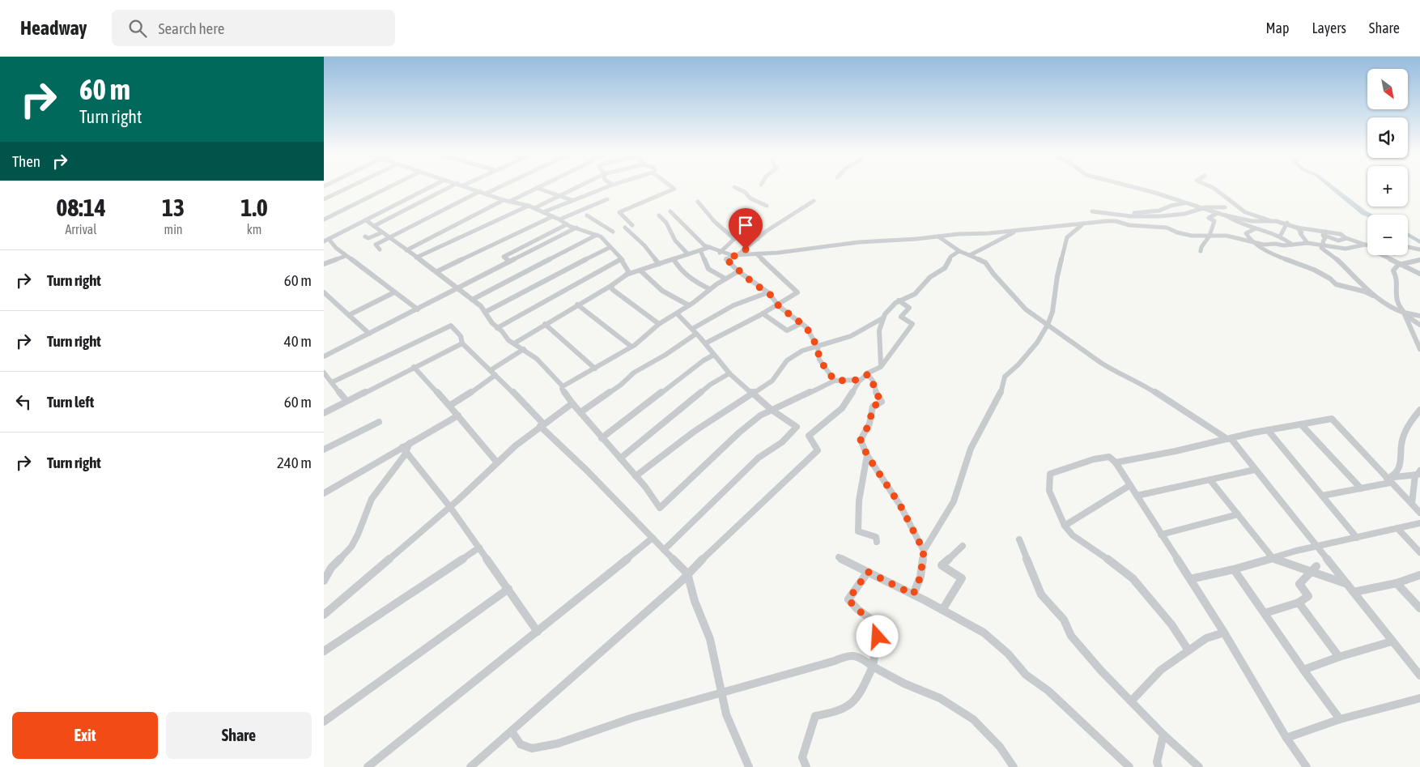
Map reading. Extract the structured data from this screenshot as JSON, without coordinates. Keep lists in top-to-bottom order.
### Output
{
  "north": "bottom right",
  "page": {
    "header": "Headway",
    "search": "Search here",
    "nav": ["Map", "Layers", "Share"],
    "turn": ["60 m", "Turn right"],
    "map_buttons": ["+", "−"],
    "then": "Then",
    "eta": [
      "08:14",
      "Arrival",
      "13",
      "min",
      "1.0",
      "km"
    ],
    "list": [
      {
        "name": "Turn right",
        "value": "60 m"
      },
      {
        "name": "Turn right",
        "value": "40 m"
      },
      {
        "name": "Turn left",
        "value": "60 m"
      },
      {
        "name": "Turn right",
        "value": "240 m"
      }
    ],
    "buttons": ["Exit", "Share"]
  }
}
